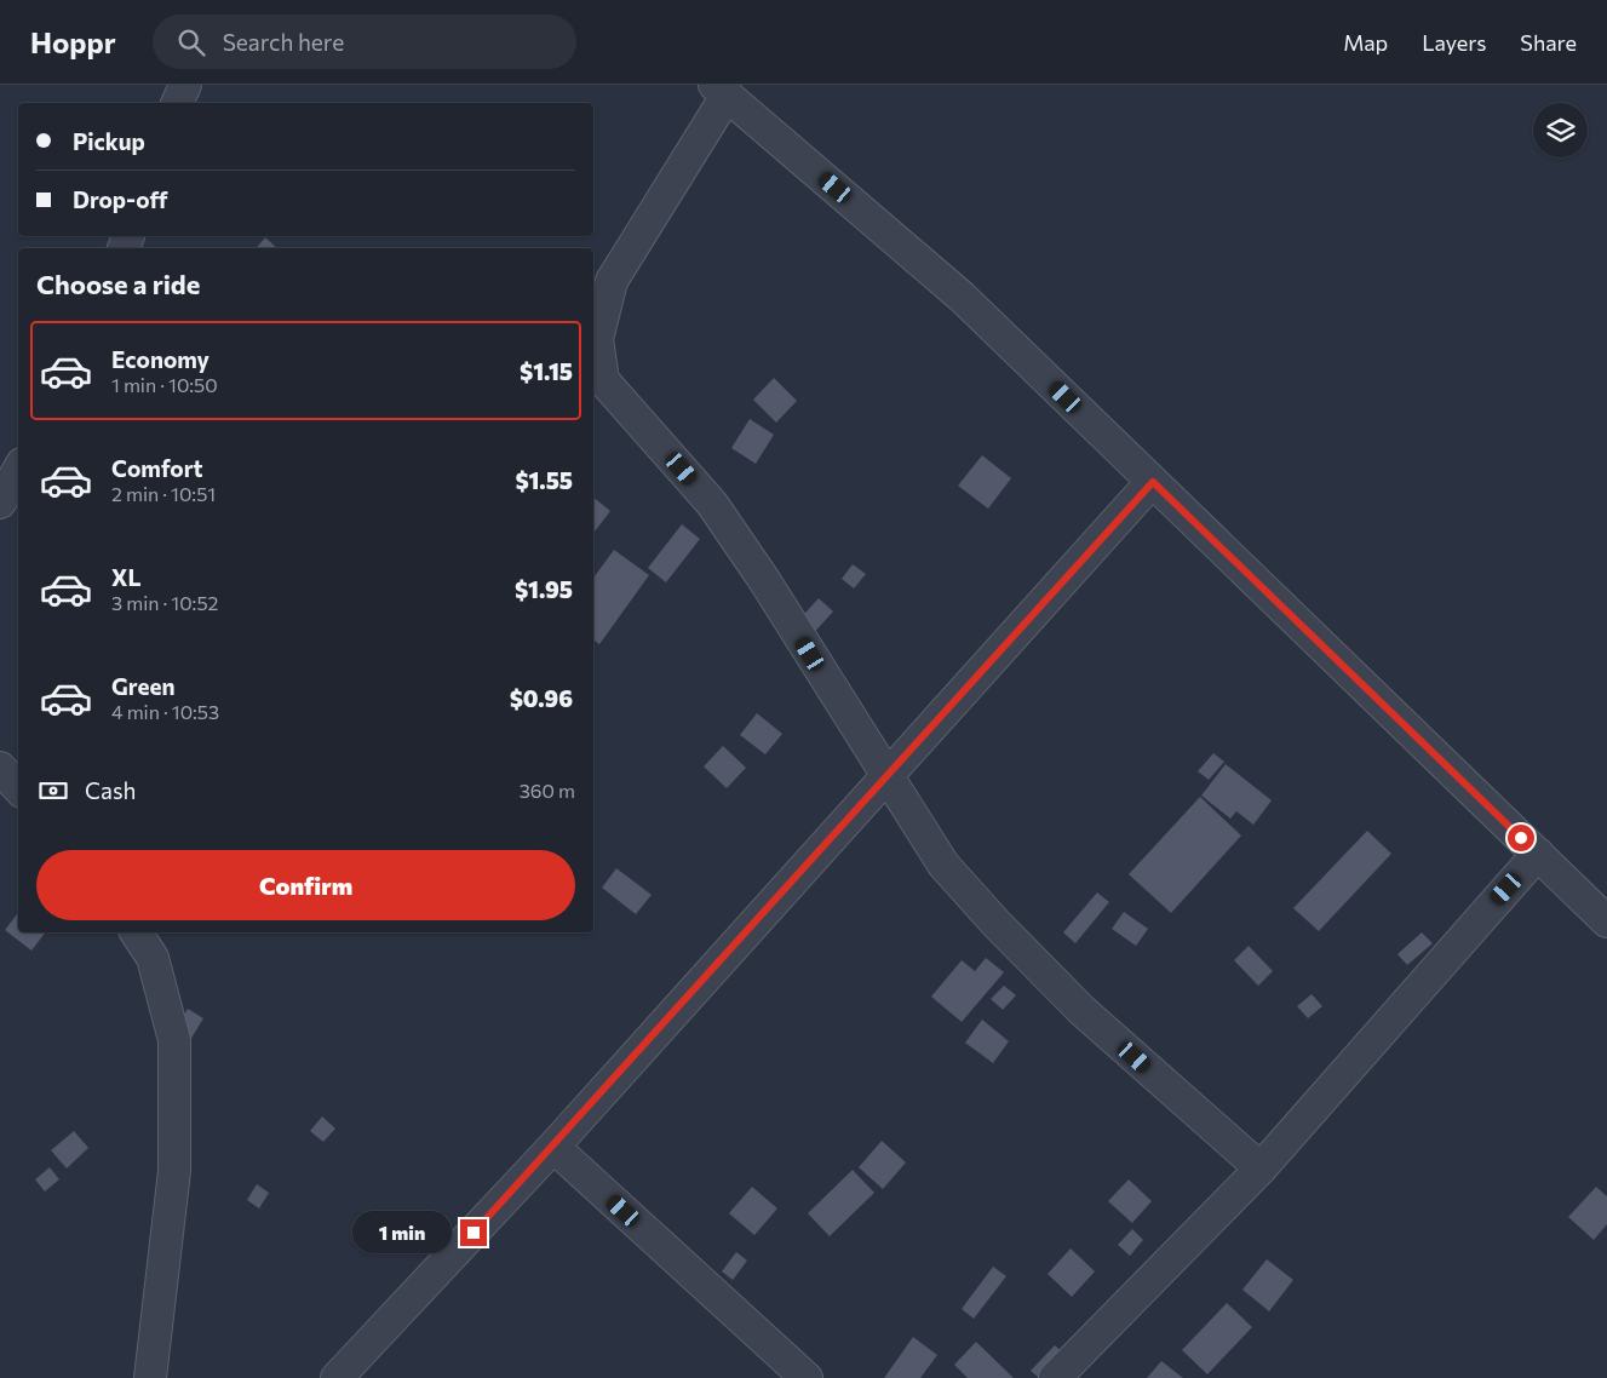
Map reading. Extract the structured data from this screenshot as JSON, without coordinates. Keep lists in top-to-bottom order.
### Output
{
  "page": {
    "header": "Hoppr",
    "search": "Search here",
    "nav": ["Map", "Layers", "Share"],
    "banner": ["Pickup", "Drop-off"],
    "heading": "Choose a ride",
    "list": [
      {
        "name": "Economy",
        "note": "1 min · 10:50",
        "value": "$1.15"
      },
      {
        "name": "Comfort",
        "note": "2 min · 10:51",
        "value": "$1.55"
      },
      {
        "name": "XL",
        "note": "3 min · 10:52",
        "value": "$1.95"
      },
      {
        "name": "Green",
        "note": "4 min · 10:53",
        "value": "$0.96"
      }
    ],
    "pay": ["Cash", "360 m"],
    "buttons": "Confirm",
    "bubble": "1 min"
  }
}
